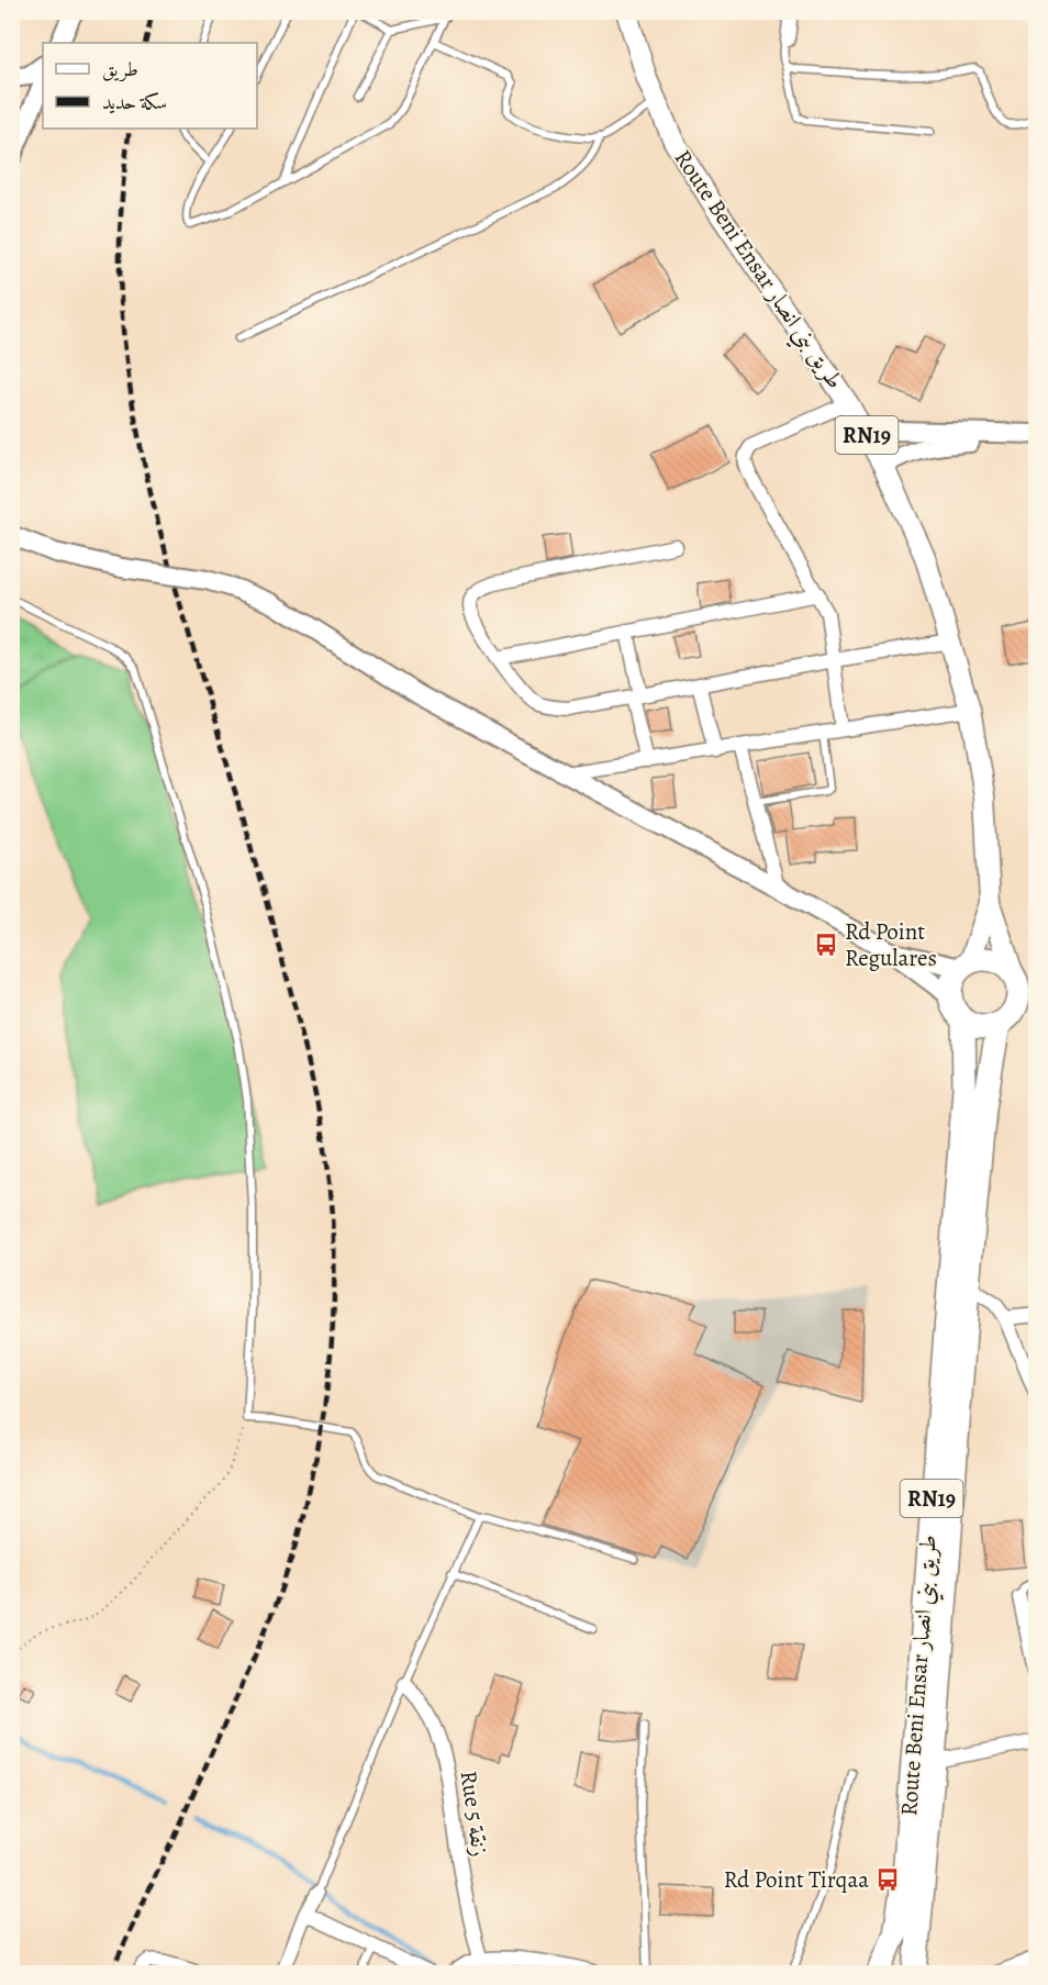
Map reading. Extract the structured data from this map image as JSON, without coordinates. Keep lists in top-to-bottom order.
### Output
{
  "streets": {
    "highway": ["Route Beni Ensar طريق بني انصار", "RN19"],
    "street": ["Rue 5 زنقة"]
  },
  "crossings": [
    ["Route Beni Ensar طريق بني انصار", "RN19"]
  ],
  "places": {
    "bus stop": ["Rd Point Regulares", "Rd Point Tirqaa"]
  },
  "legend": ["طريق", "سكة حديد"]
}
